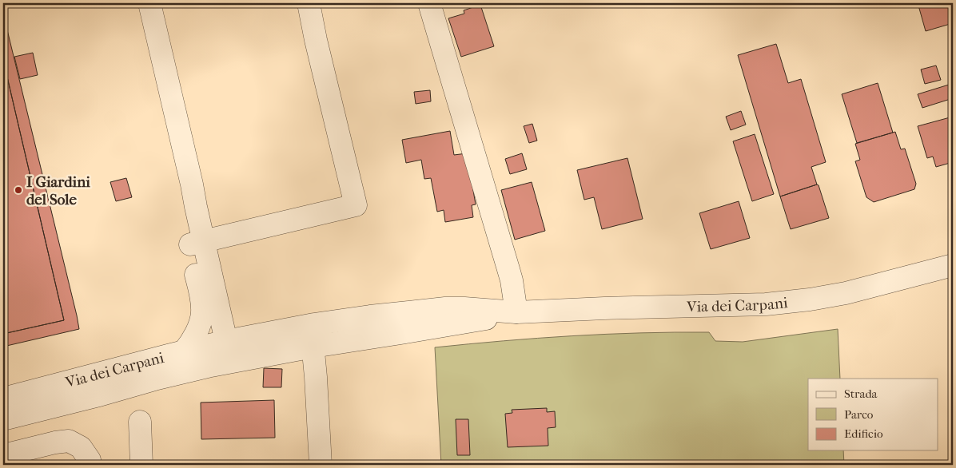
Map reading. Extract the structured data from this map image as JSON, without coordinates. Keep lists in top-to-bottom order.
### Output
{
  "streets": {
    "street": ["Via dei Carpani"]
  },
  "places": ["I Giardini del Sole"],
  "legend": ["Strada", "Parco", "Edificio"]
}
